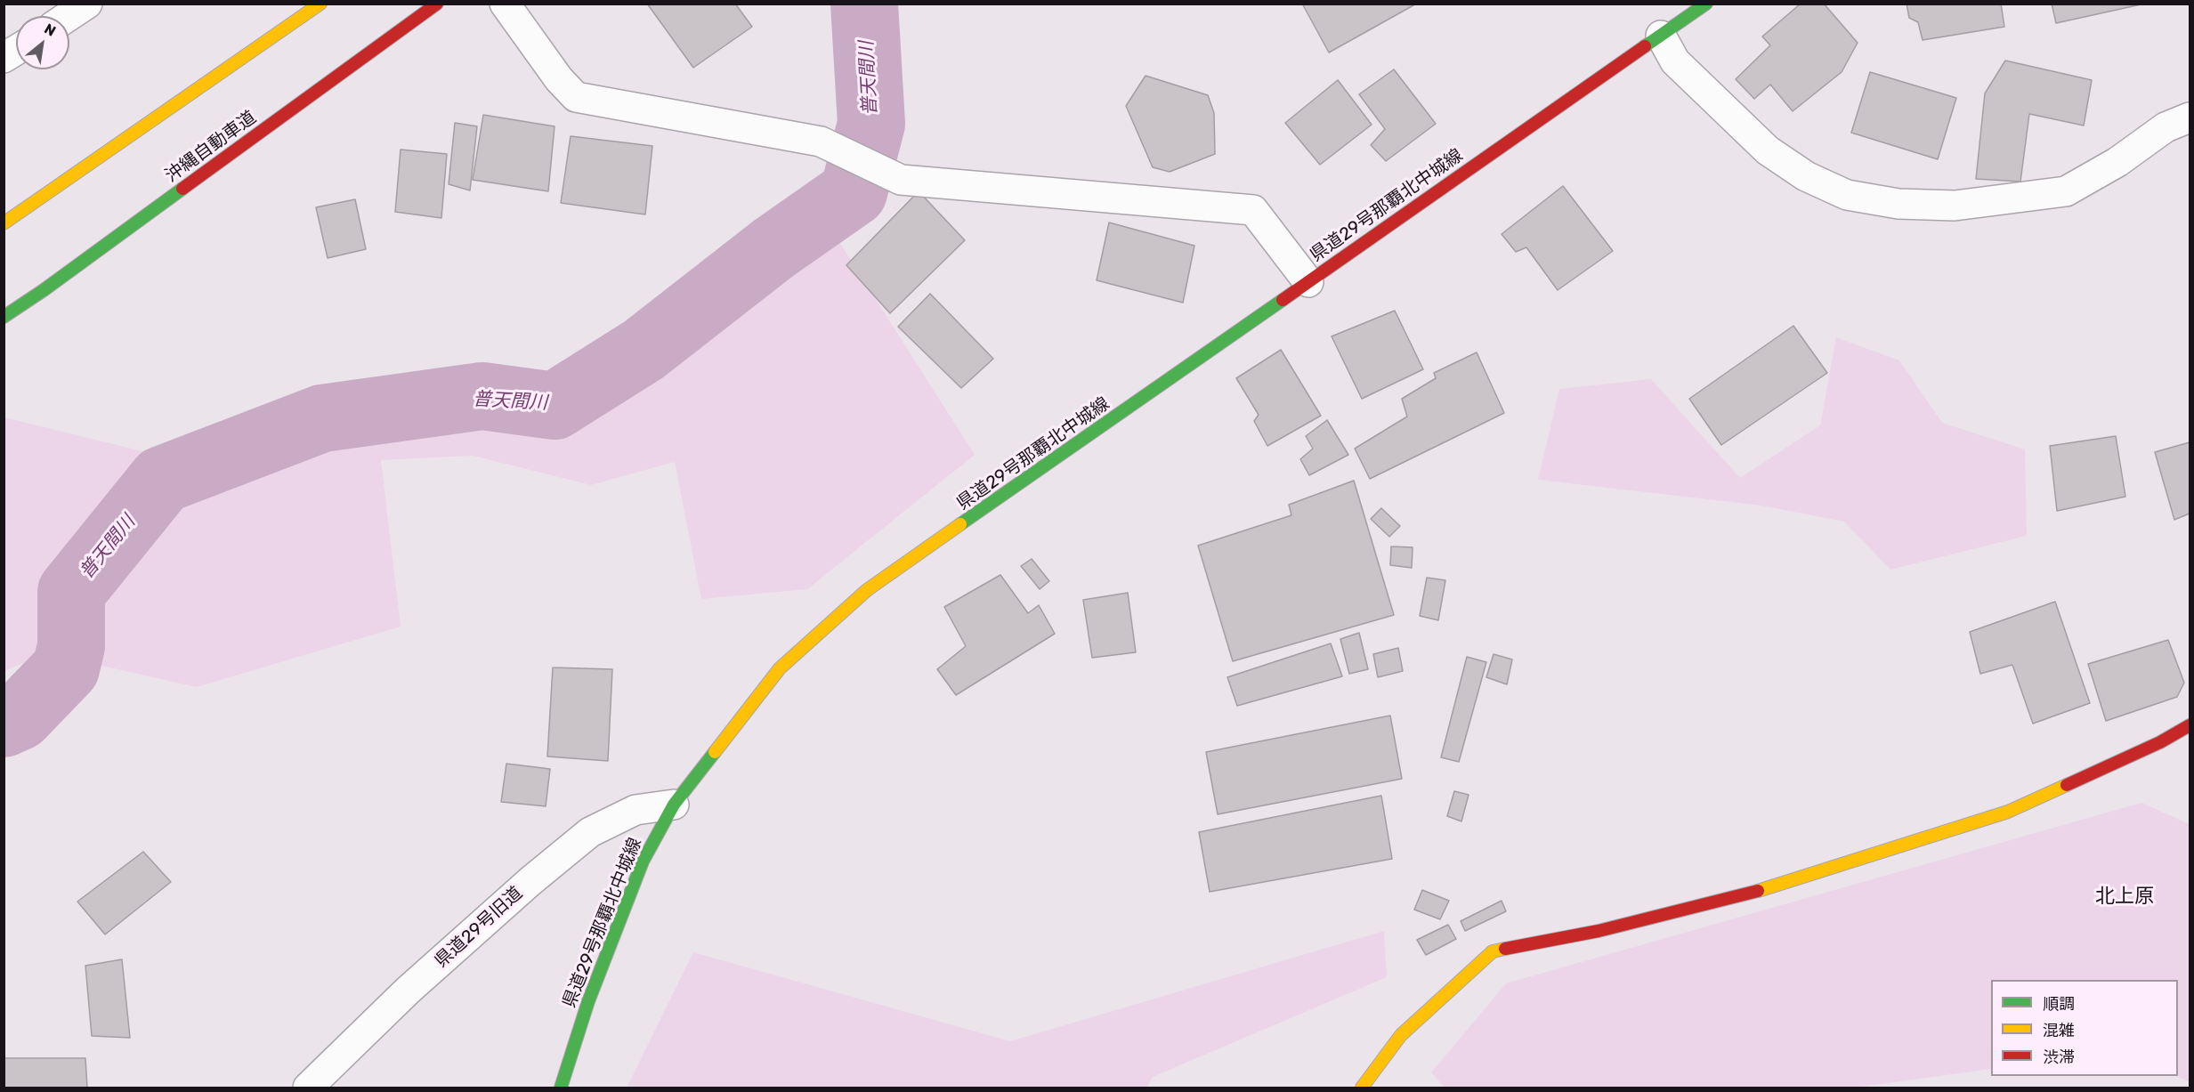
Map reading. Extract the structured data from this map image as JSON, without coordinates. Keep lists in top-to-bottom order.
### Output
{
  "streets": {
    "main road": ["沖縄自動車道", "県道29号那覇北中城線"],
    "street": ["県道29号旧道"]
  },
  "crossings": [
    ["県道29号那覇北中城線", "県道29号旧道"]
  ],
  "districts": ["北上原"],
  "water": ["普天間川"],
  "legend": ["順調", "混雑", "渋滞"],
  "north": "top right"
}
